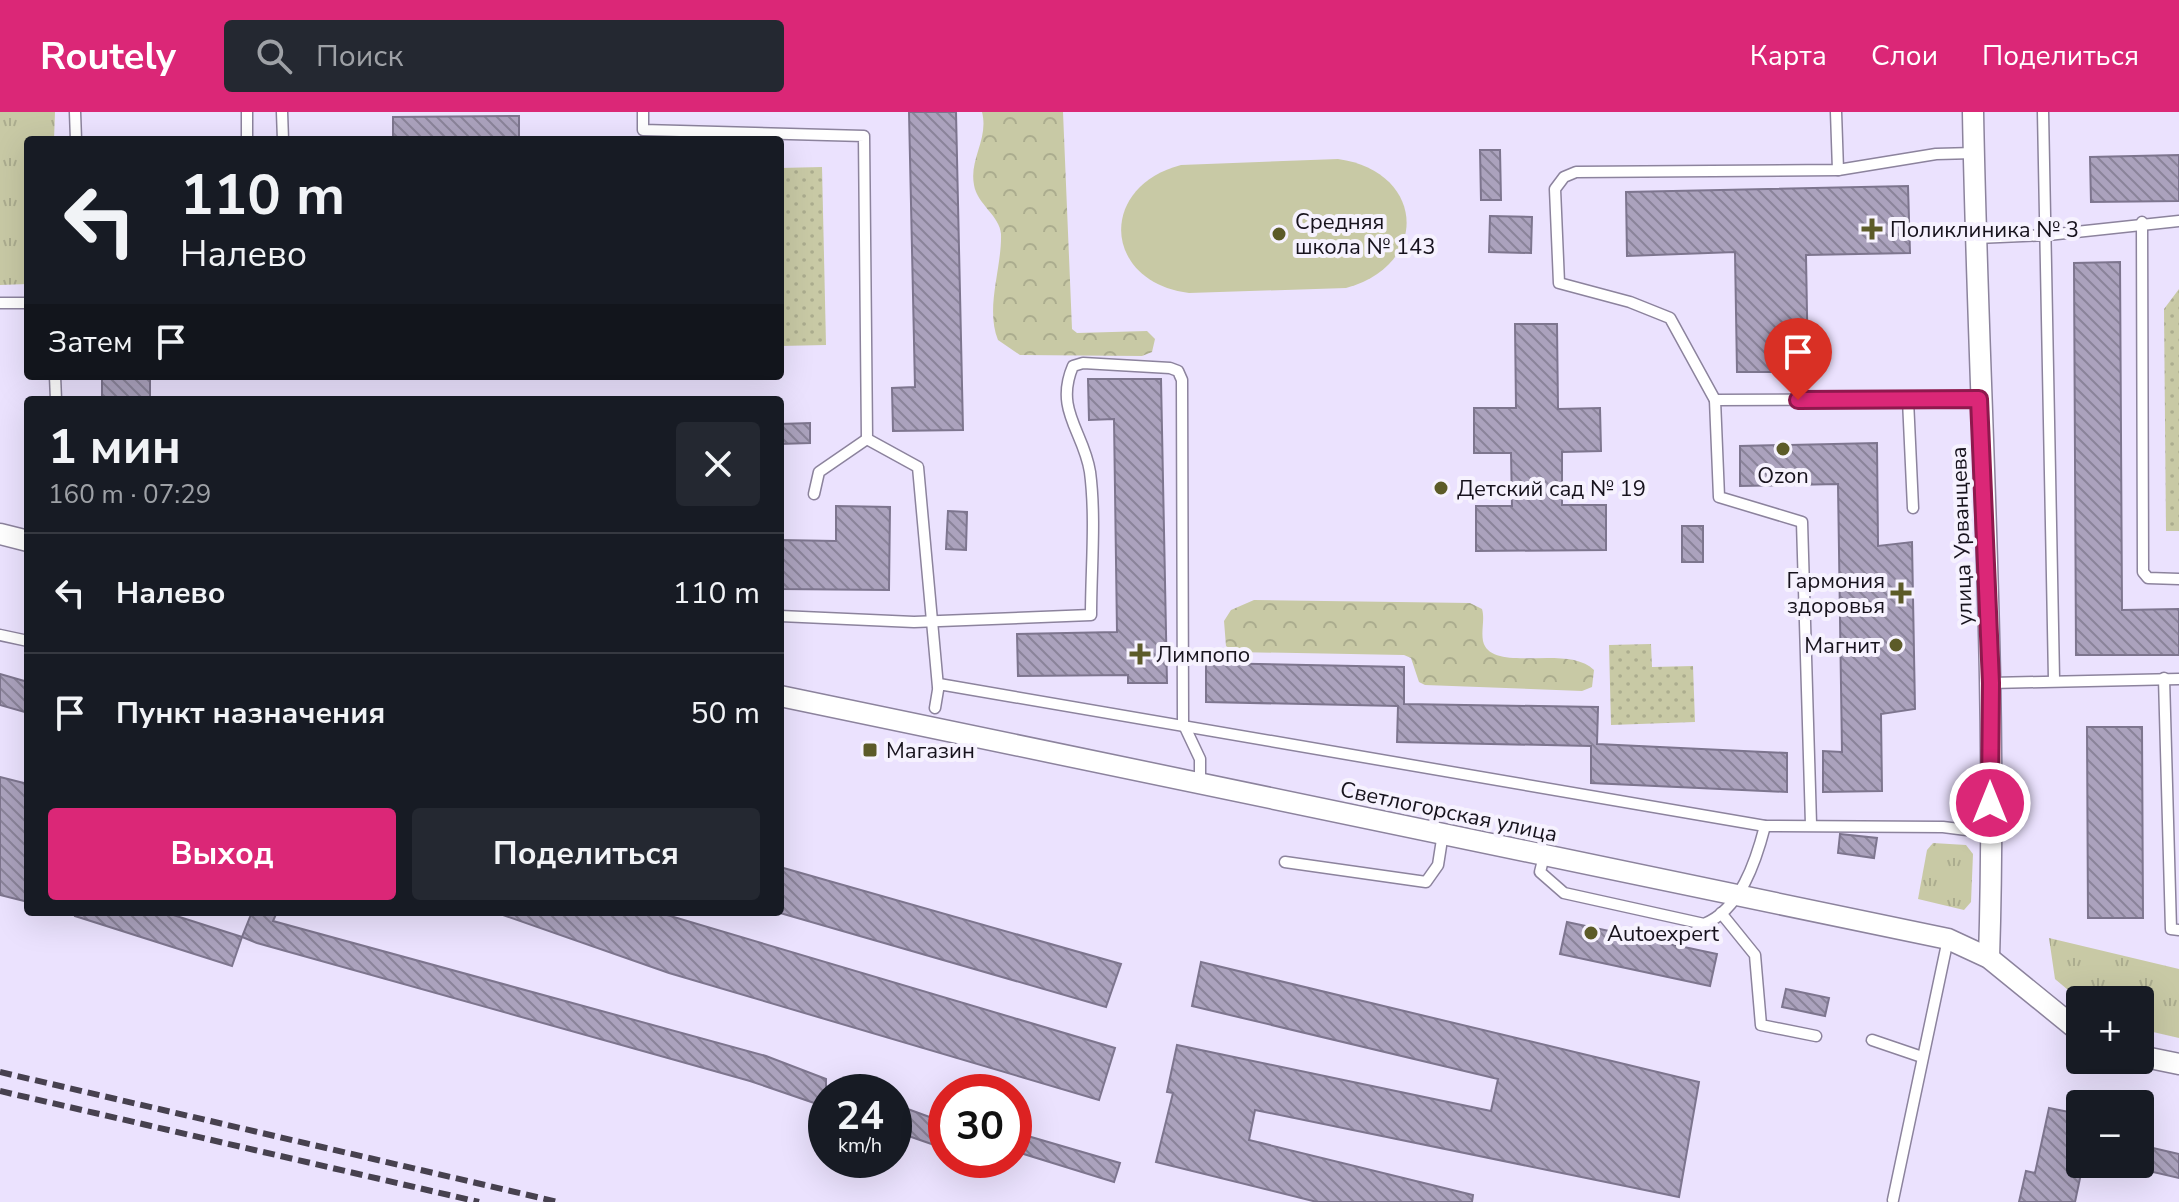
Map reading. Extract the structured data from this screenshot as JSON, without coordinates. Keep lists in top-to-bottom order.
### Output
{
  "streets": {
    "street": ["улица Урванцева", "Светлогорская улица"]
  },
  "crossings": [
    ["улица Урванцева", "Светлогорская улица"]
  ],
  "places": {
    "health": ["Поликлиника № 3", "Гармония здоровья", "Лимпопо"],
    "other": [
      "Средняя школа № 143",
      "Ozon",
      "Детский сад № 19",
      "Магнит",
      "Autoexpert"
    ],
    "transit": ["Магазин"]
  },
  "page": {
    "header": "Routely",
    "search": "Поиск",
    "nav": ["Карта", "Слои", "Поделиться"],
    "turn": ["110 m", "Налево"],
    "then": "Затем",
    "heading": ["1 мин", "160 m · 07:29"],
    "list": [
      {
        "name": "Налево",
        "value": "110 m"
      },
      {
        "name": "Пункт назначения",
        "value": "50 m"
      }
    ],
    "buttons": ["Выход", "Поделиться"],
    "map_buttons": ["+", "−"],
    "speed": "24 km/h",
    "limit": "30"
  }
}
